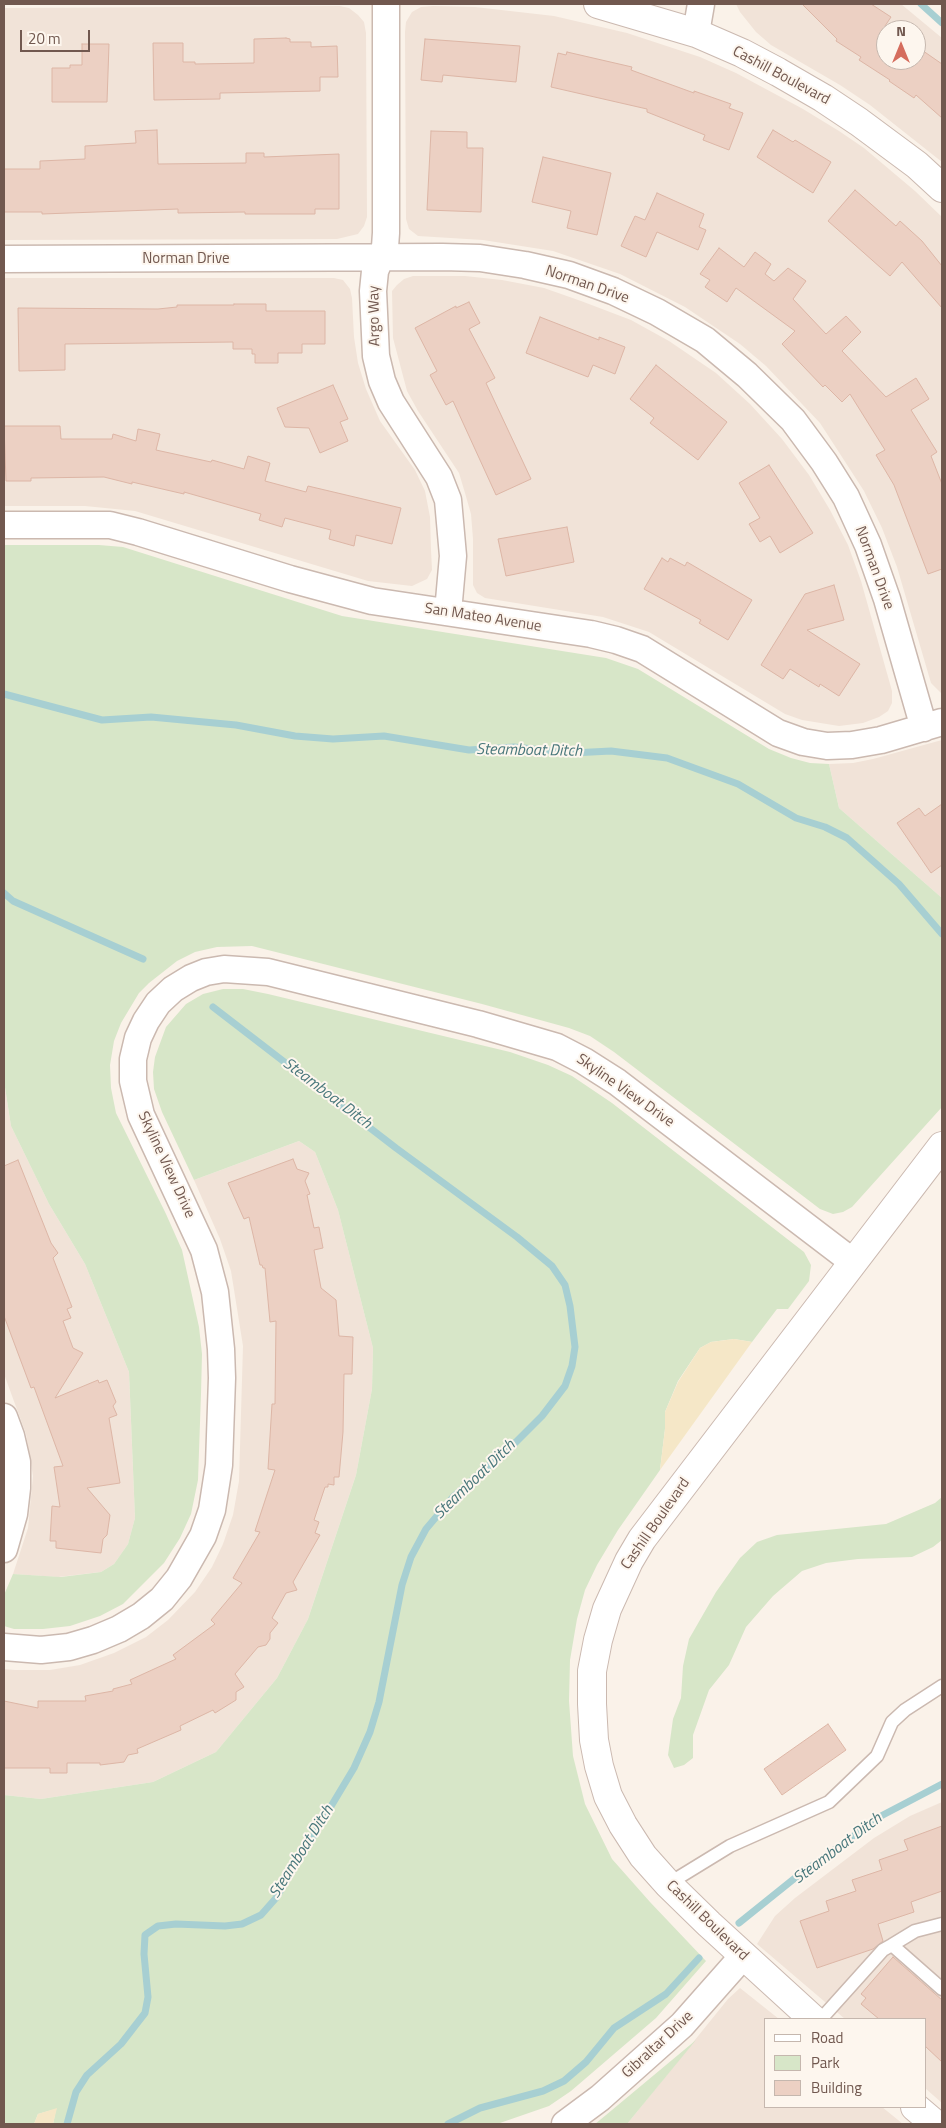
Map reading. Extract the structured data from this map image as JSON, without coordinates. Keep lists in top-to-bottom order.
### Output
{
  "streets": {
    "street": [
      "Cashill Boulevard",
      "Norman Drive",
      "Argo Way",
      "San Mateo Avenue",
      "Skyline View Drive",
      "Gibraltar Drive"
    ]
  },
  "crossings": [
    ["Cashill Boulevard", "Skyline View Drive"],
    ["Cashill Boulevard", "Gibraltar Drive"],
    ["Norman Drive", "Argo Way"],
    ["Norman Drive", "San Mateo Avenue"],
    ["Argo Way", "San Mateo Avenue"]
  ],
  "water": ["Steamboat Ditch"],
  "legend": ["Road", "Park", "Building"],
  "scale_bar": "20 m",
  "north": "top"
}
